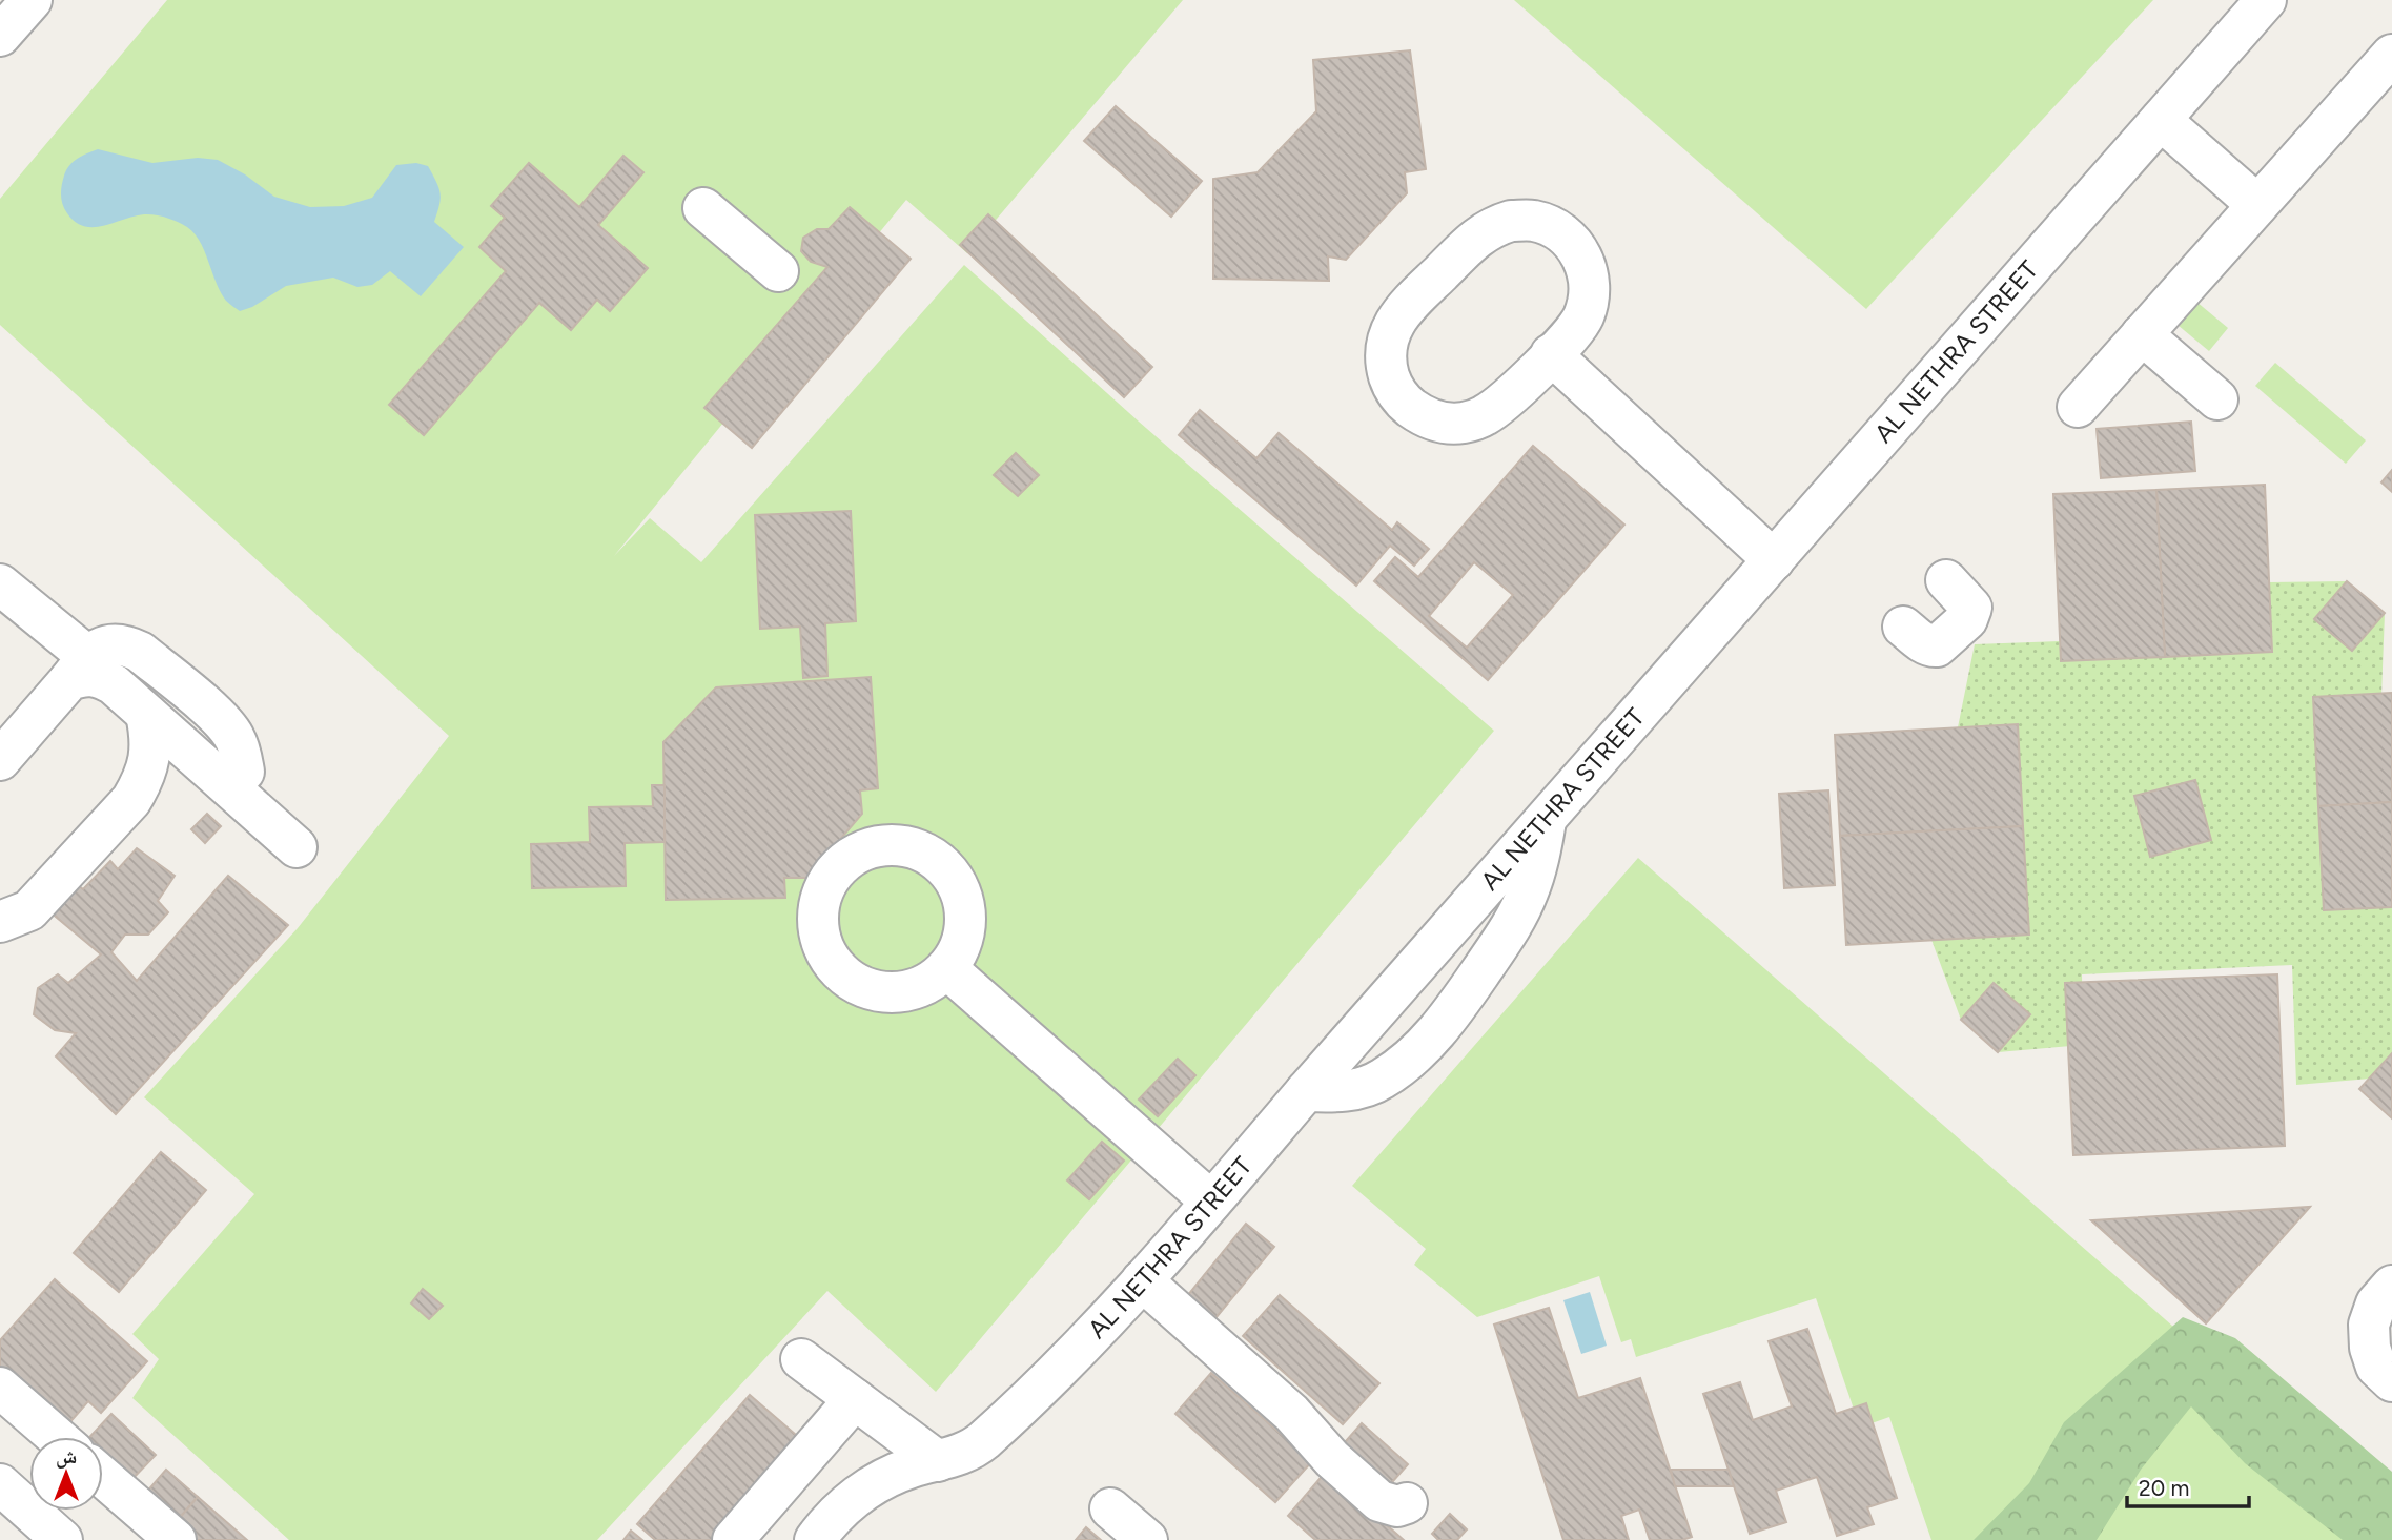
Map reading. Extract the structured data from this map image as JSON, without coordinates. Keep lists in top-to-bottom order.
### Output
{
  "streets": {
    "street": ["AL NETHRA STREET"]
  },
  "scale_bar": "20 m",
  "north": "top"
}
